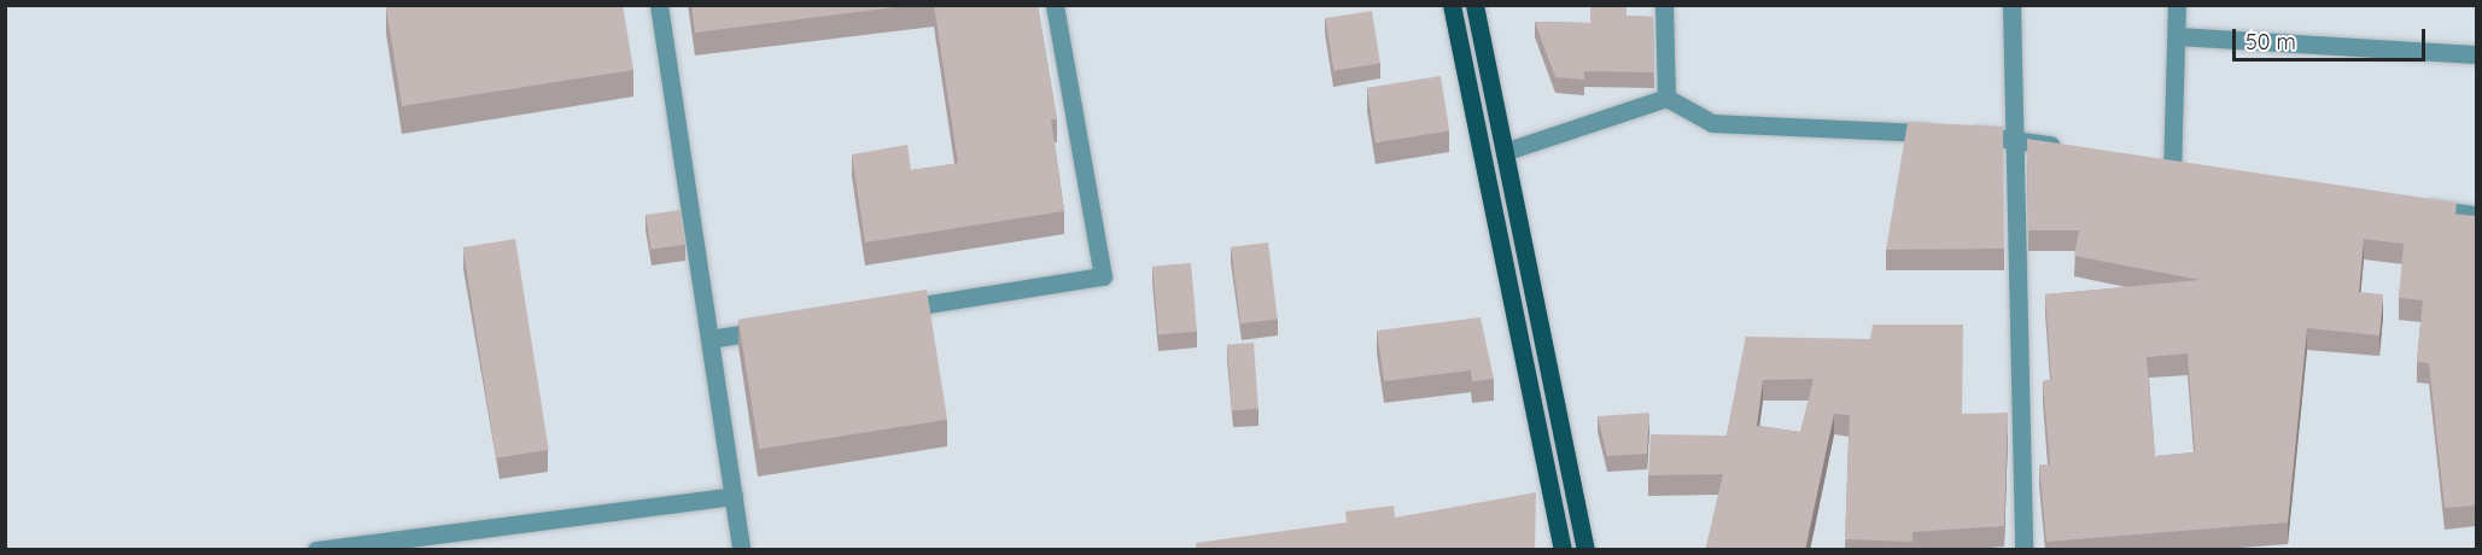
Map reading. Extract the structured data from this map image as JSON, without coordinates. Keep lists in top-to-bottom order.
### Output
{
  "scale_bar": "50 m"
}
